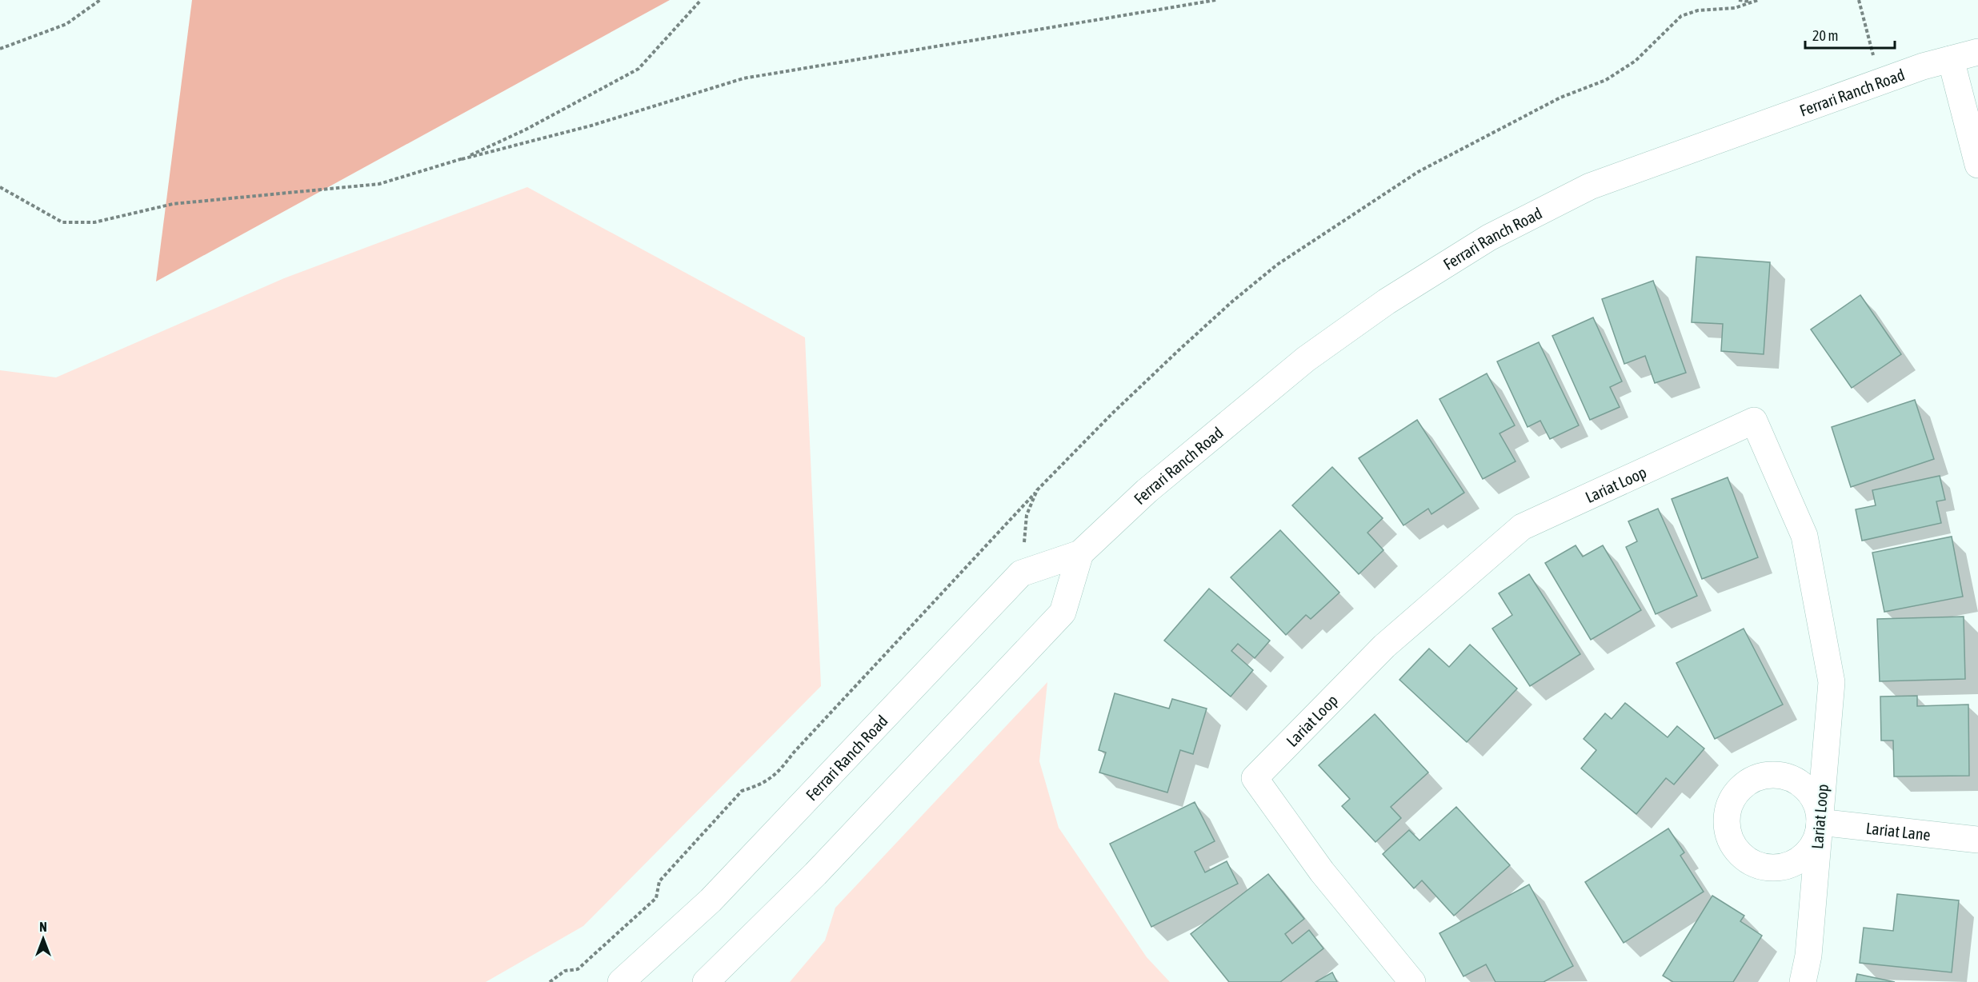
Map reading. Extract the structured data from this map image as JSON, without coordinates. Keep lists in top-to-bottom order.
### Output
{
  "streets": {
    "main road": ["Ferrari Ranch Road", "Lariat Loop", "Lariat Lane"]
  },
  "crossings": [
    ["Lariat Loop", "Lariat Lane"]
  ],
  "scale_bar": "20 m",
  "north": "top"
}
